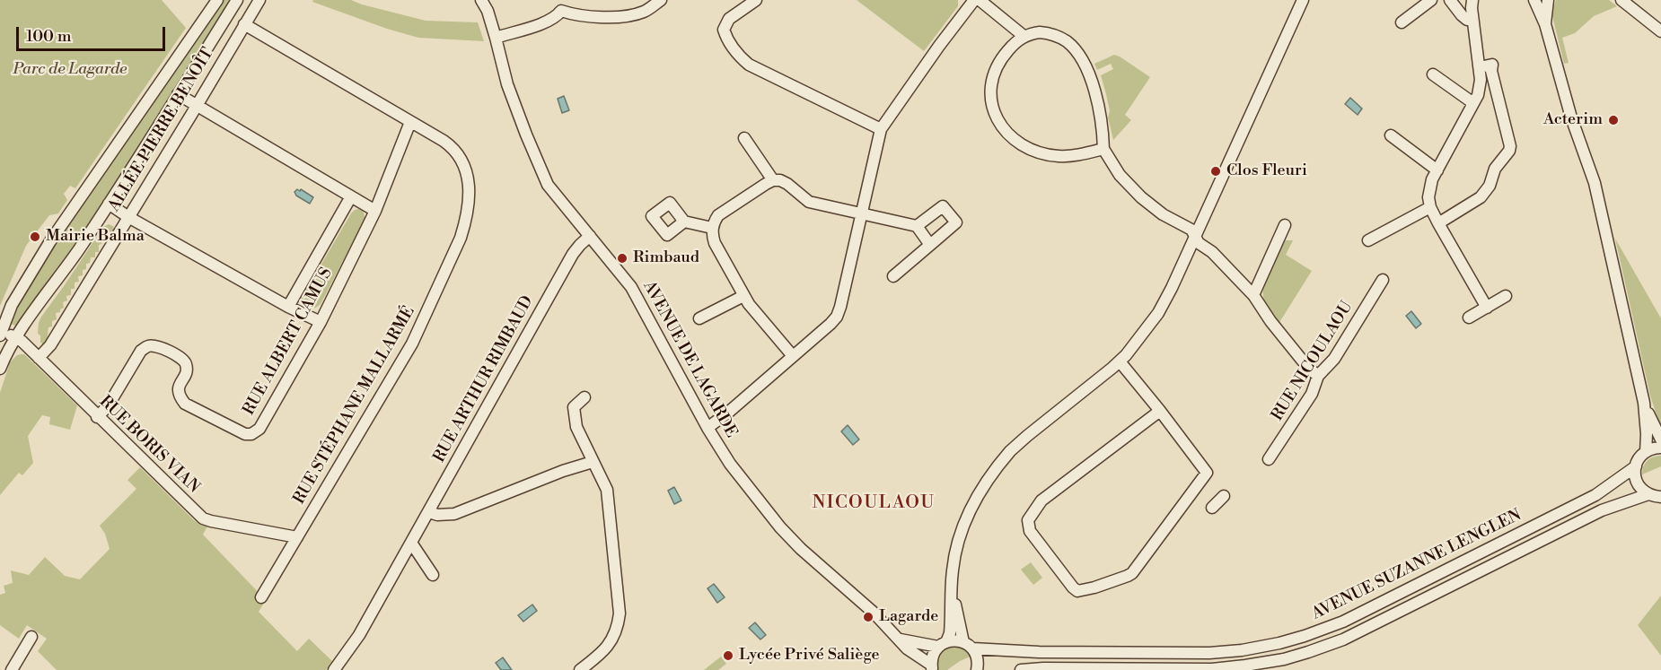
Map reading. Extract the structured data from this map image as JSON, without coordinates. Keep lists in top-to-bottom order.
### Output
{
  "streets": {
    "street": [
      "ALLÉE PIERRE BENOÎT",
      "RUE ALBERT CAMUS",
      "AVENUE DE LAGARDE",
      "RUE NICOULAOU",
      "RUE ARTHUR RIMBAUD",
      "RUE STÉPHANE MALLARMÉ",
      "RUE BORIS VIAN",
      "AVENUE SUZANNE LENGLEN"
    ]
  },
  "crossings": [
    ["ALLÉE PIERRE BENOÎT", "RUE STÉPHANE MALLARMÉ"],
    ["ALLÉE PIERRE BENOÎT", "RUE BORIS VIAN"],
    ["RUE ALBERT CAMUS", "RUE STÉPHANE MALLARMÉ"],
    ["RUE ALBERT CAMUS", "RUE BORIS VIAN"],
    ["AVENUE DE LAGARDE", "RUE ARTHUR RIMBAUD"],
    ["RUE STÉPHANE MALLARMÉ", "RUE BORIS VIAN"]
  ],
  "districts": ["NICOULAOU"],
  "parks": ["Parc de Lagarde"],
  "places": [
    "Acterim",
    "Clos Fleuri",
    "Mairie Balma",
    "Rimbaud",
    "Lagarde",
    "Lycée Privé Saliège"
  ],
  "scale_bar": "100 m"
}
